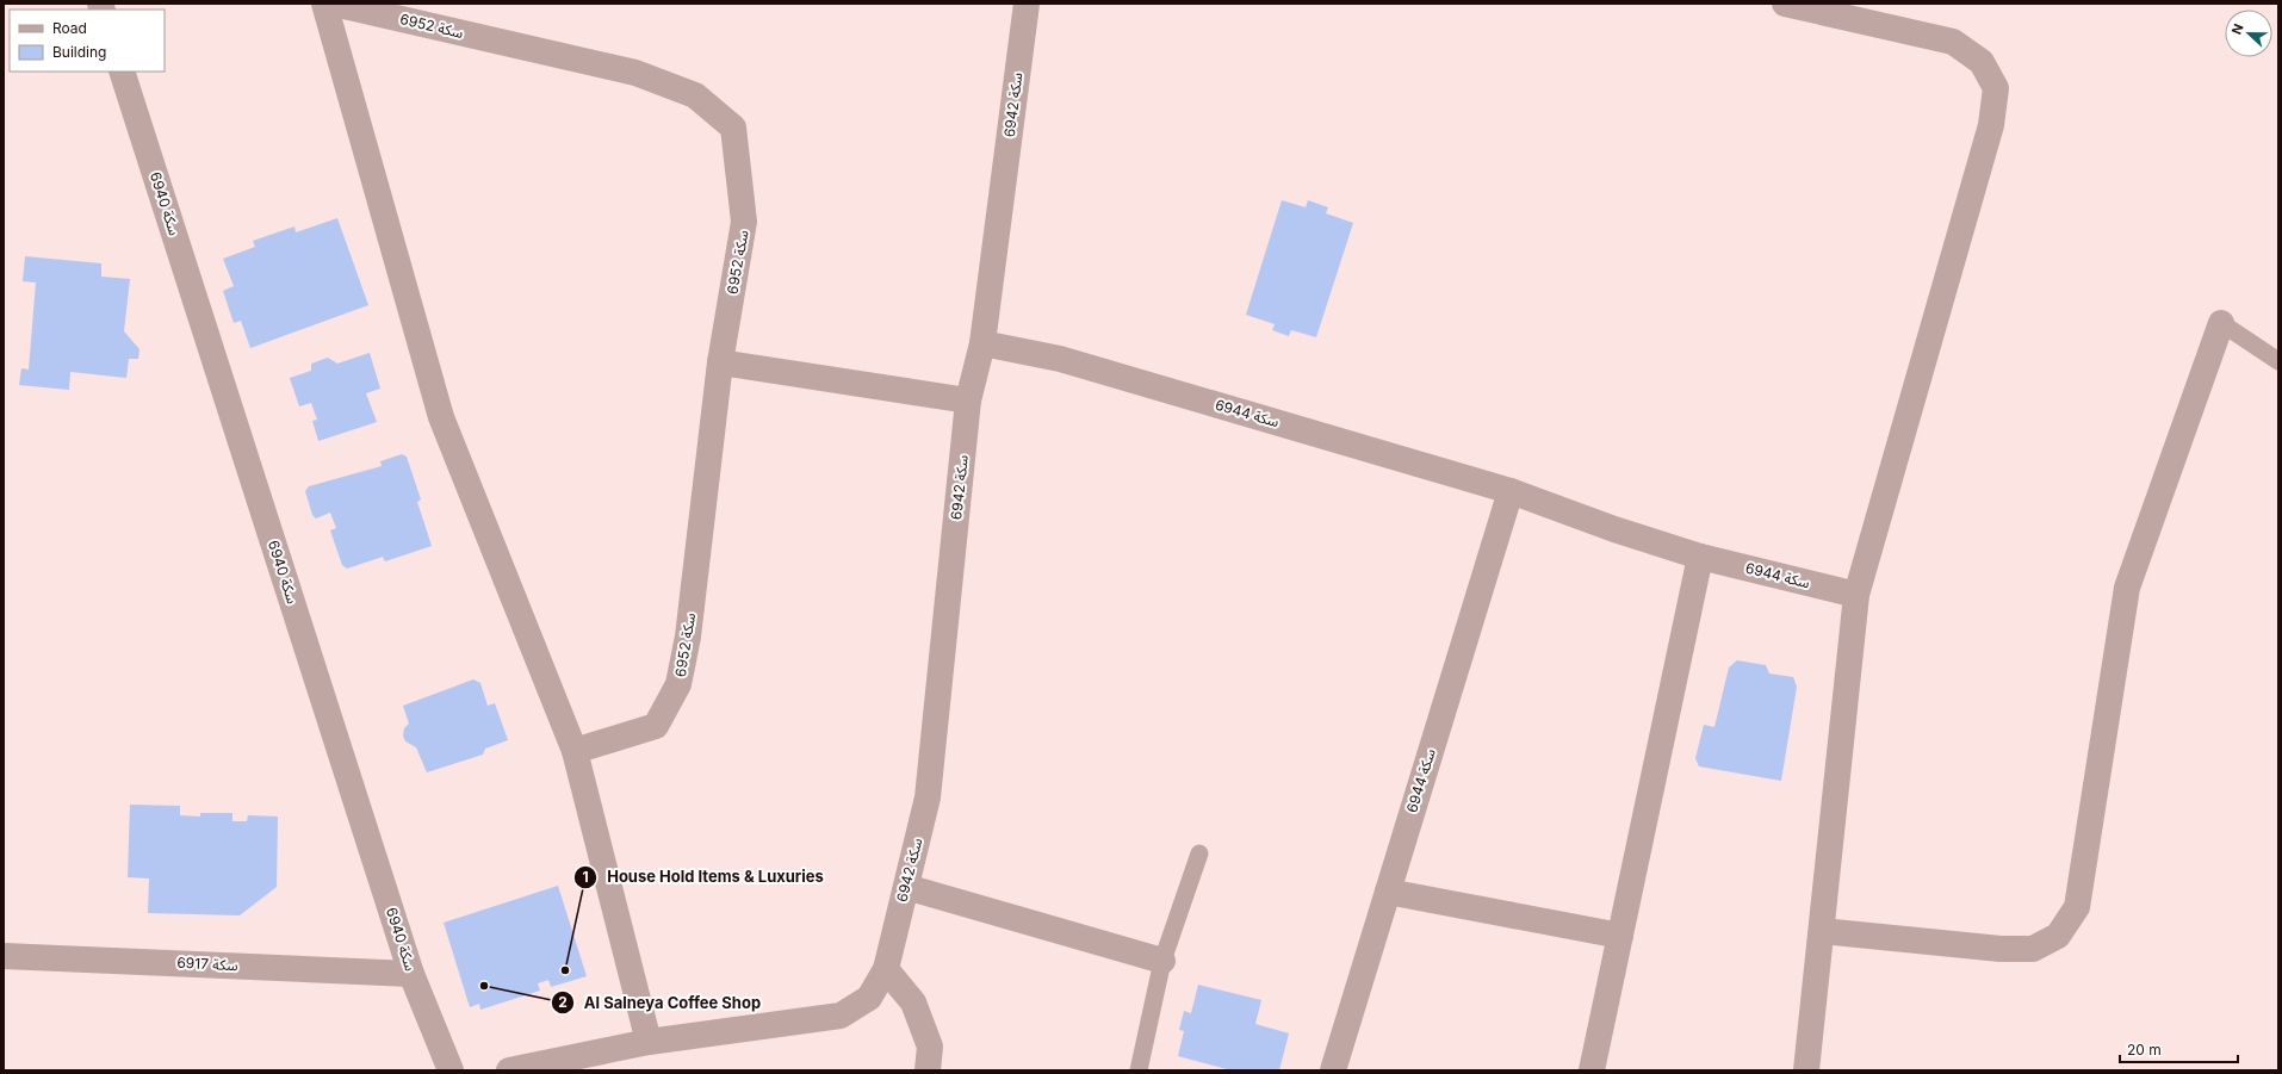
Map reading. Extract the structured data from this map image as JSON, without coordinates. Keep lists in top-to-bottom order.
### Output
{
  "streets": {
    "street": [
      "سكة 6952",
      "سكة 6942",
      "سكة 6940",
      "سكة 6944",
      "سكة 6917"
    ]
  },
  "crossings": [
    ["سكة 6942", "سكة 6944"],
    ["سكة 6940", "سكة 6917"]
  ],
  "places": ["House Hold Items & Luxuries", "Al Salneya Coffee Shop"],
  "legend": ["Road", "Building"],
  "scale_bar": "20 m",
  "north": "left"
}
